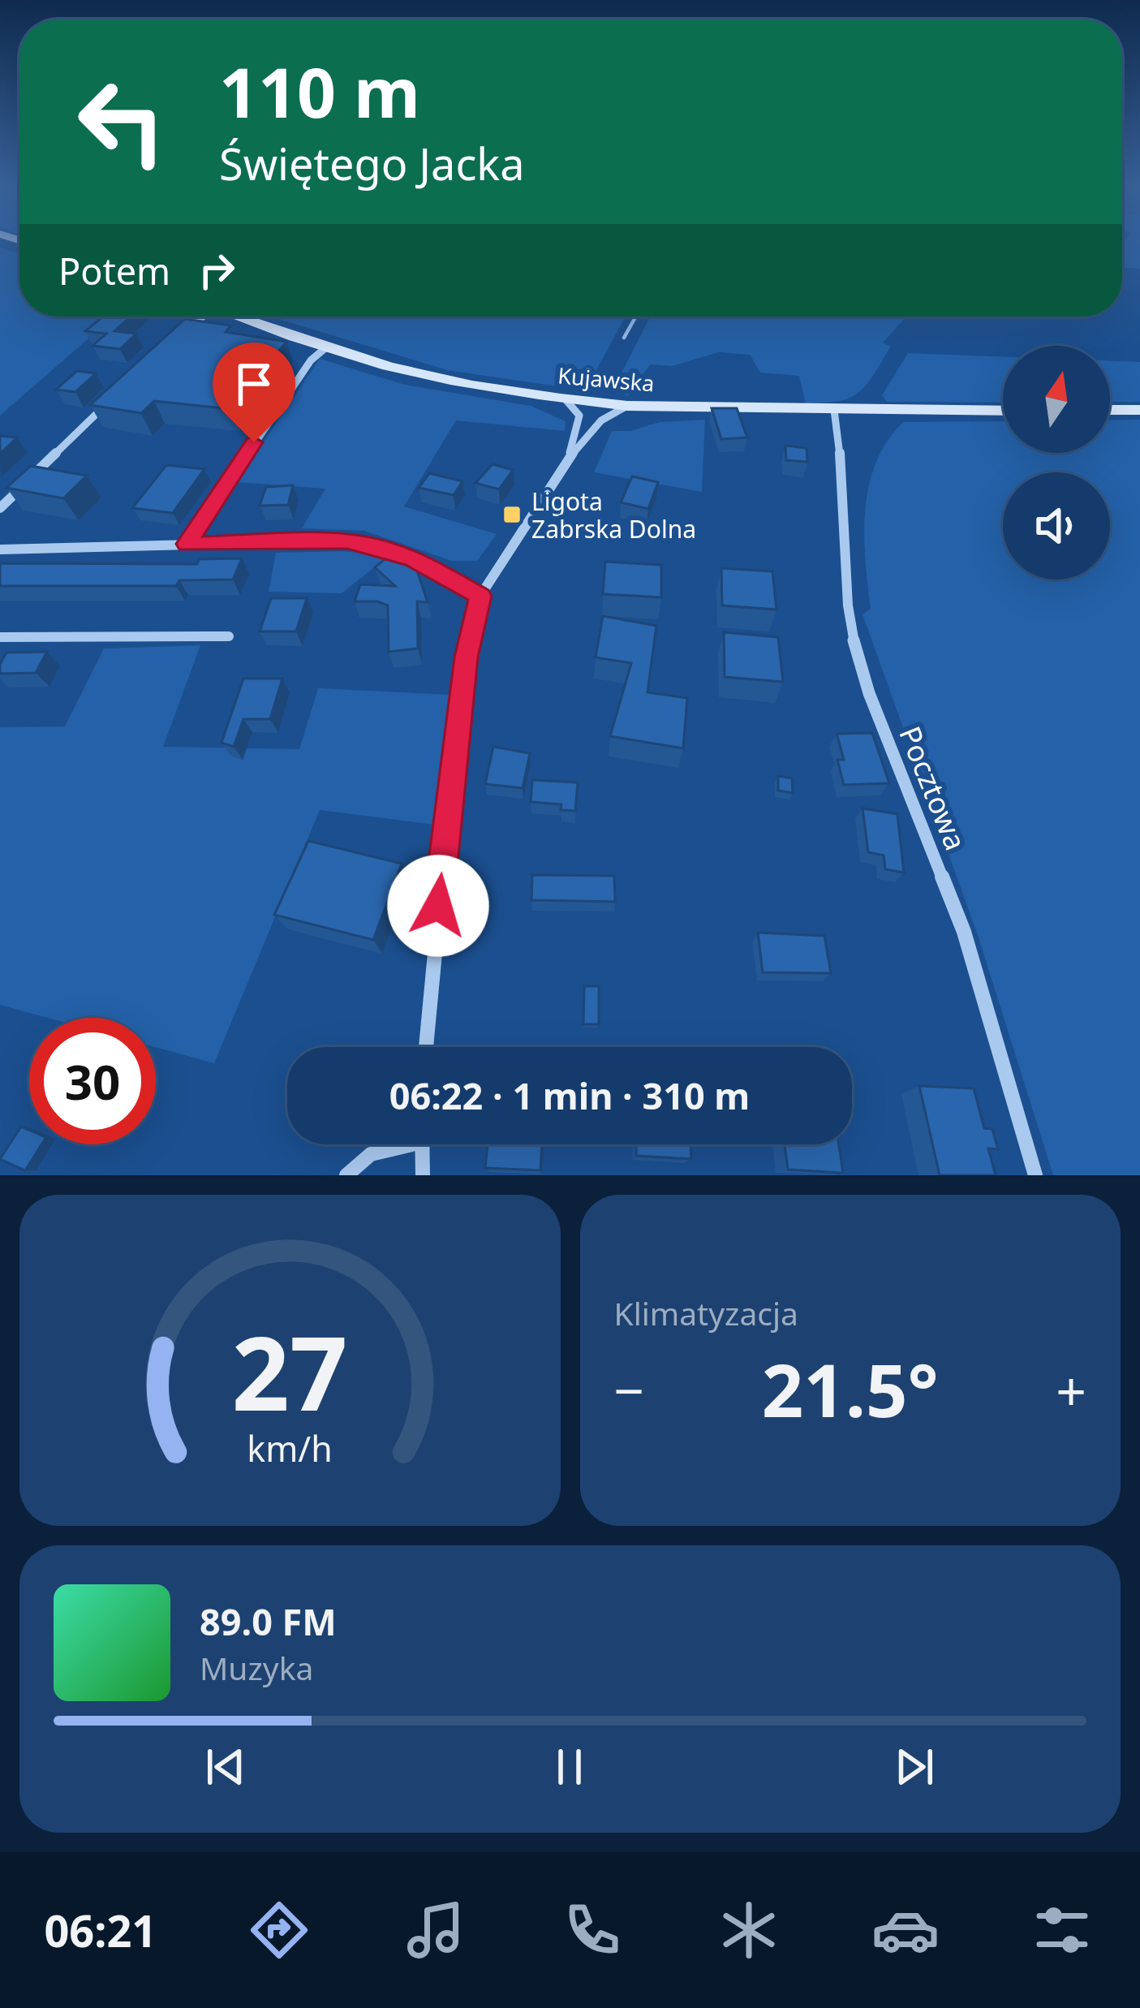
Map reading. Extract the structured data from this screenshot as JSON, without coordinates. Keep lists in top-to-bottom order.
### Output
{
  "streets": {
    "street": ["Kujawska", "Pocztowa"]
  },
  "crossings": [
    ["Kujawska", "Pocztowa"]
  ],
  "places": {
    "transit": ["Ligota Zabrska Dolna"]
  },
  "north": "top",
  "page": {
    "turn": ["110 m", "Świętego Jacka"],
    "then": "Potem",
    "limit": "30",
    "trip": "06:22 · 1 min · 310 m",
    "tile": "Klimatyzacja",
    "heat": ["−", "21.5°", "+"],
    "song": ["89.0 FM", "Muzyka"],
    "tabs": "06:21",
    "gauge": ["27", "km/h"]
  }
}
